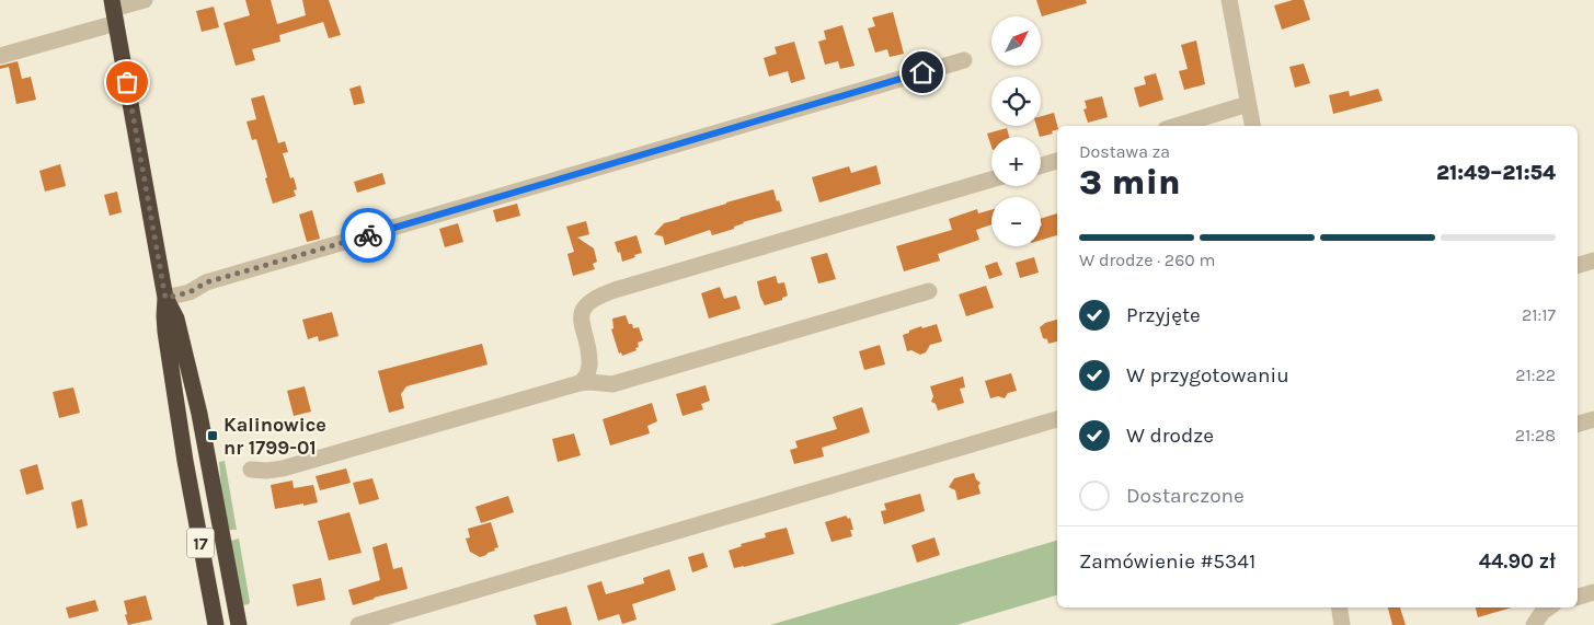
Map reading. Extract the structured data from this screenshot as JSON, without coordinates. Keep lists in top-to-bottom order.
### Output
{
  "streets": {
    "highway": ["17"]
  },
  "places": {
    "transit": ["Kalinowice nr 1799-01"]
  },
  "north": "top right",
  "page": {
    "map_buttons": ["+", "−"],
    "heading": ["3 min", "Dostawa za", "21:49–21:54"],
    "panel": ["Zamówienie #5341", "44.90 zł"],
    "bar": "W drodze · 260 m",
    "list": [
      ["Przyjęte", "21:17"],
      ["W przygotowaniu", "21:22"],
      ["W drodze", "21:28"],
      "Dostarczone"
    ]
  }
}
